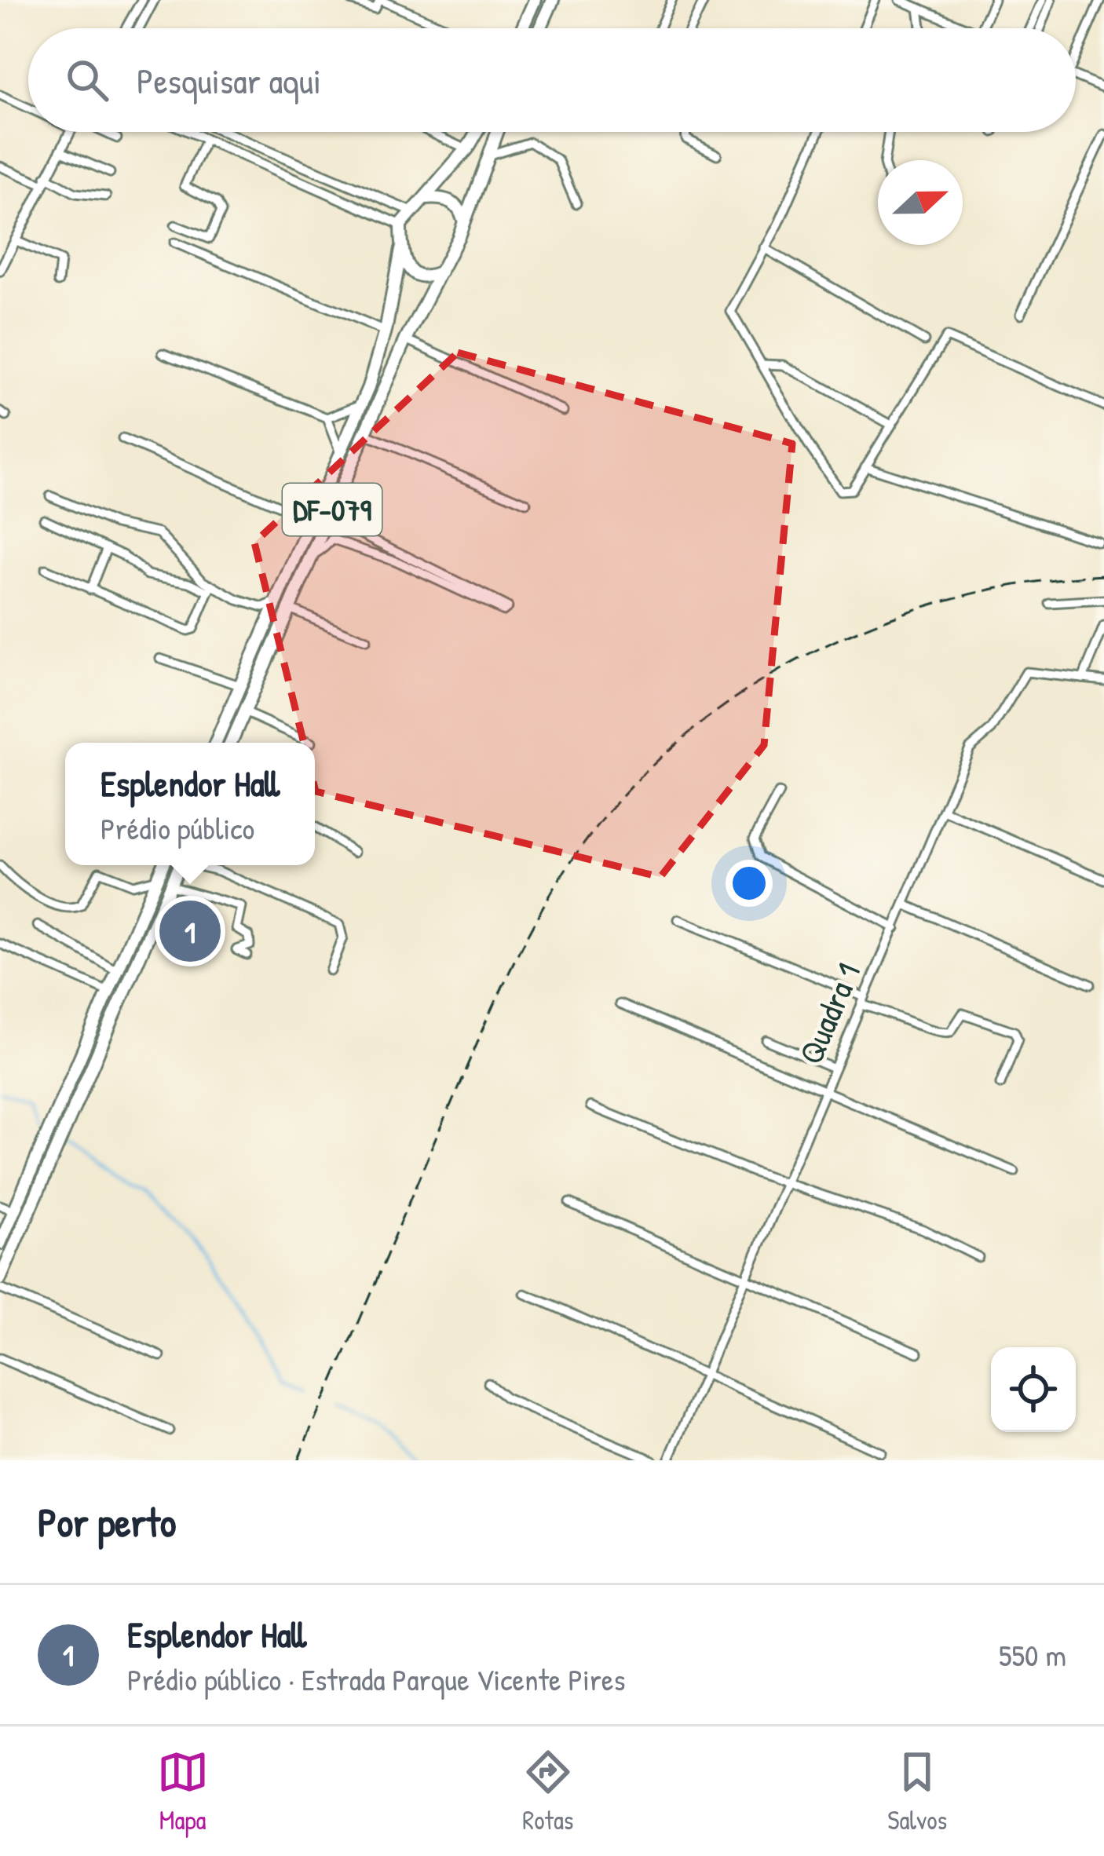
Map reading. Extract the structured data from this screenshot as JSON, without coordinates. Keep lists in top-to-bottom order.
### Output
{
  "streets": {
    "main road": ["DF-079"],
    "street": ["Quadra 1"]
  },
  "north": "right",
  "page": {
    "search": "Pesquisar aqui",
    "popup": ["Esplendor Hall", "Prédio público"],
    "pins": "1",
    "heading": "Por perto",
    "list": [
      {
        "mark": "1",
        "name": "Esplendor Hall",
        "note": "Prédio público · Estrada Parque Vicente Pires",
        "value": "550 m"
      }
    ],
    "nav": ["Mapa", "Rotas", "Salvos"]
  }
}
